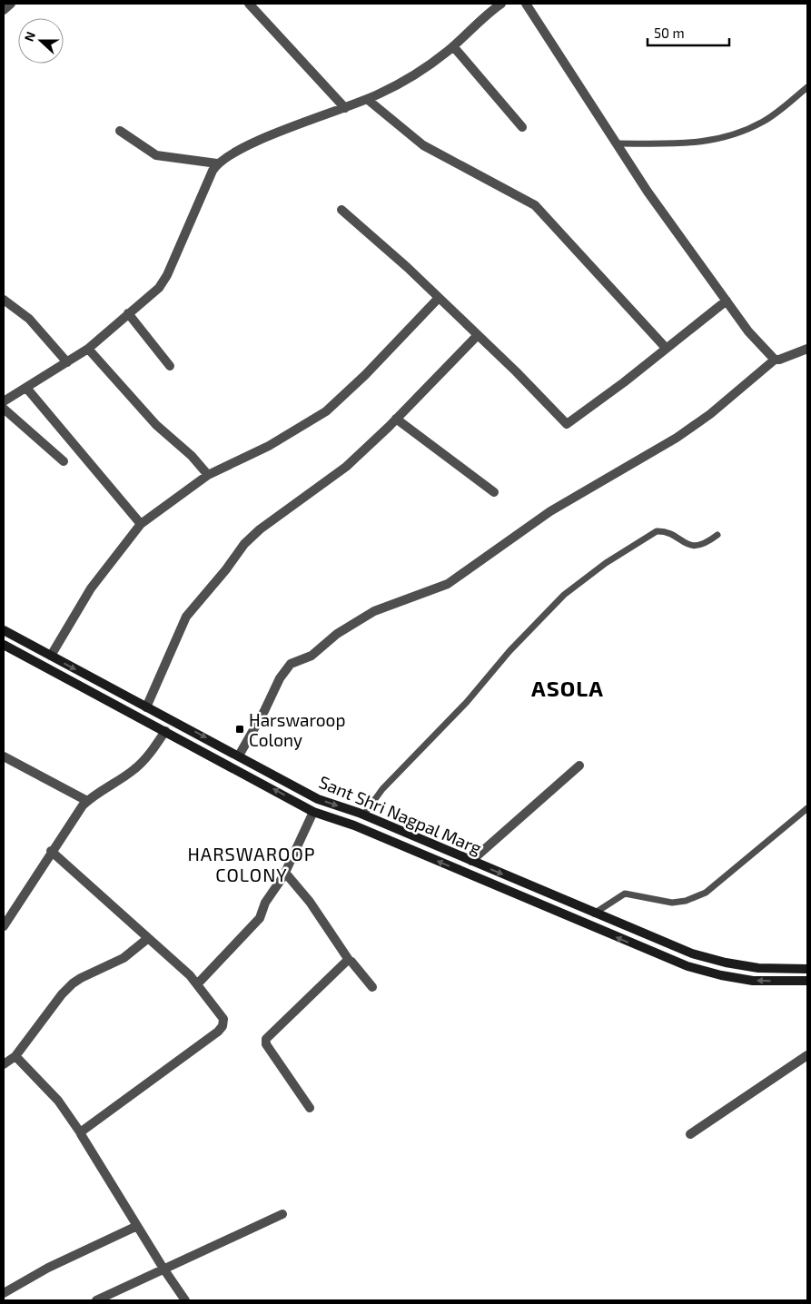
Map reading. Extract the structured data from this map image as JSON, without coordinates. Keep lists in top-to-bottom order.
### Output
{
  "streets": {
    "main road": ["Sant Shri Nagpal Marg"]
  },
  "districts": ["ASOLA", "HARSWAROOP COLONY"],
  "places": {
    "transit": ["Harswaroop Colony"]
  },
  "scale_bar": "50 m",
  "north": "left"
}
